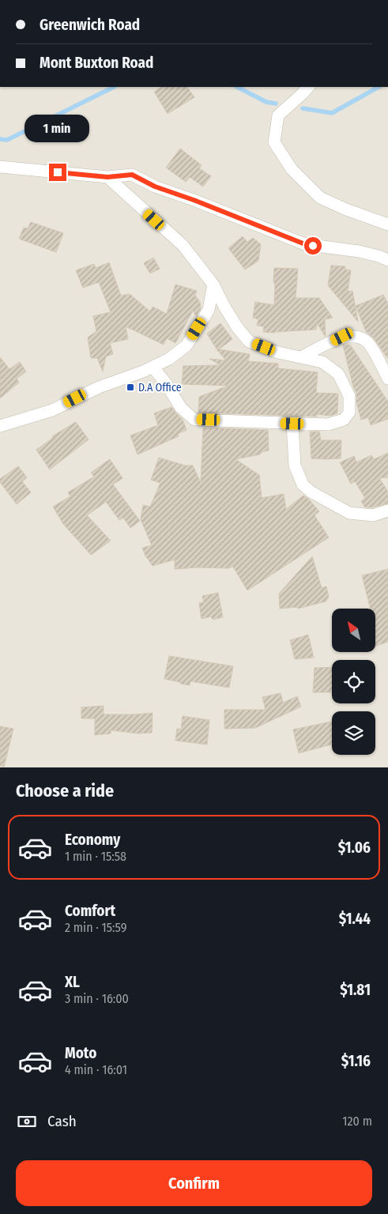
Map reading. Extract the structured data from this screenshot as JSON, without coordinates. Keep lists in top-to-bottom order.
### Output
{
  "places": {
    "transit": ["D.A Office"]
  },
  "north": "top left",
  "page": {
    "banner": ["Greenwich Road", "Mont Buxton Road"],
    "bubble": "1 min",
    "heading": "Choose a ride",
    "list": [
      {
        "name": "Economy",
        "note": "1 min · 15:58",
        "value": "$1.06"
      },
      {
        "name": "Comfort",
        "note": "2 min · 15:59",
        "value": "$1.44"
      },
      {
        "name": "XL",
        "note": "3 min · 16:00",
        "value": "$1.81"
      },
      {
        "name": "Moto",
        "note": "4 min · 16:01",
        "value": "$1.16"
      }
    ],
    "pay": ["Cash", "120 m"],
    "buttons": "Confirm"
  }
}
